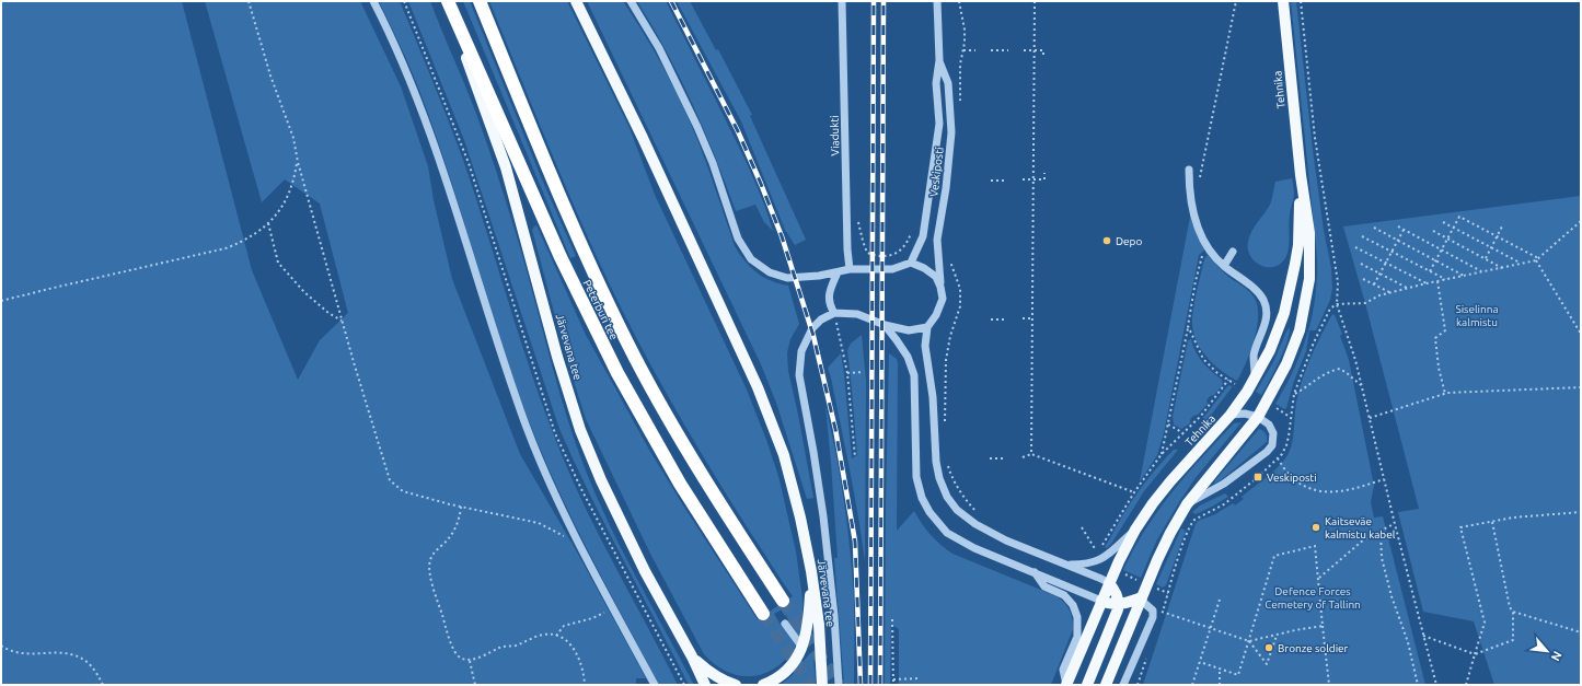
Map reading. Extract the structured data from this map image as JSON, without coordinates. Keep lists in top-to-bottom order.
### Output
{
  "streets": {
    "highway": ["Peterburi tee"],
    "main road": ["Tehnika", "Järvevana tee"],
    "street": ["Viadukti", "Veskiposti"]
  },
  "crossings": [
    ["Peterburi tee", "Järvevana tee"]
  ],
  "parks": ["Siselinna kalmistu", "Defence Forces Cemetery of Tallinn"],
  "places": {
    "other": ["Depo", "Kaitseväe kalmistu kabel", "Bronze soldier"],
    "transit": ["Veskiposti"]
  },
  "north": "bottom right"
}
